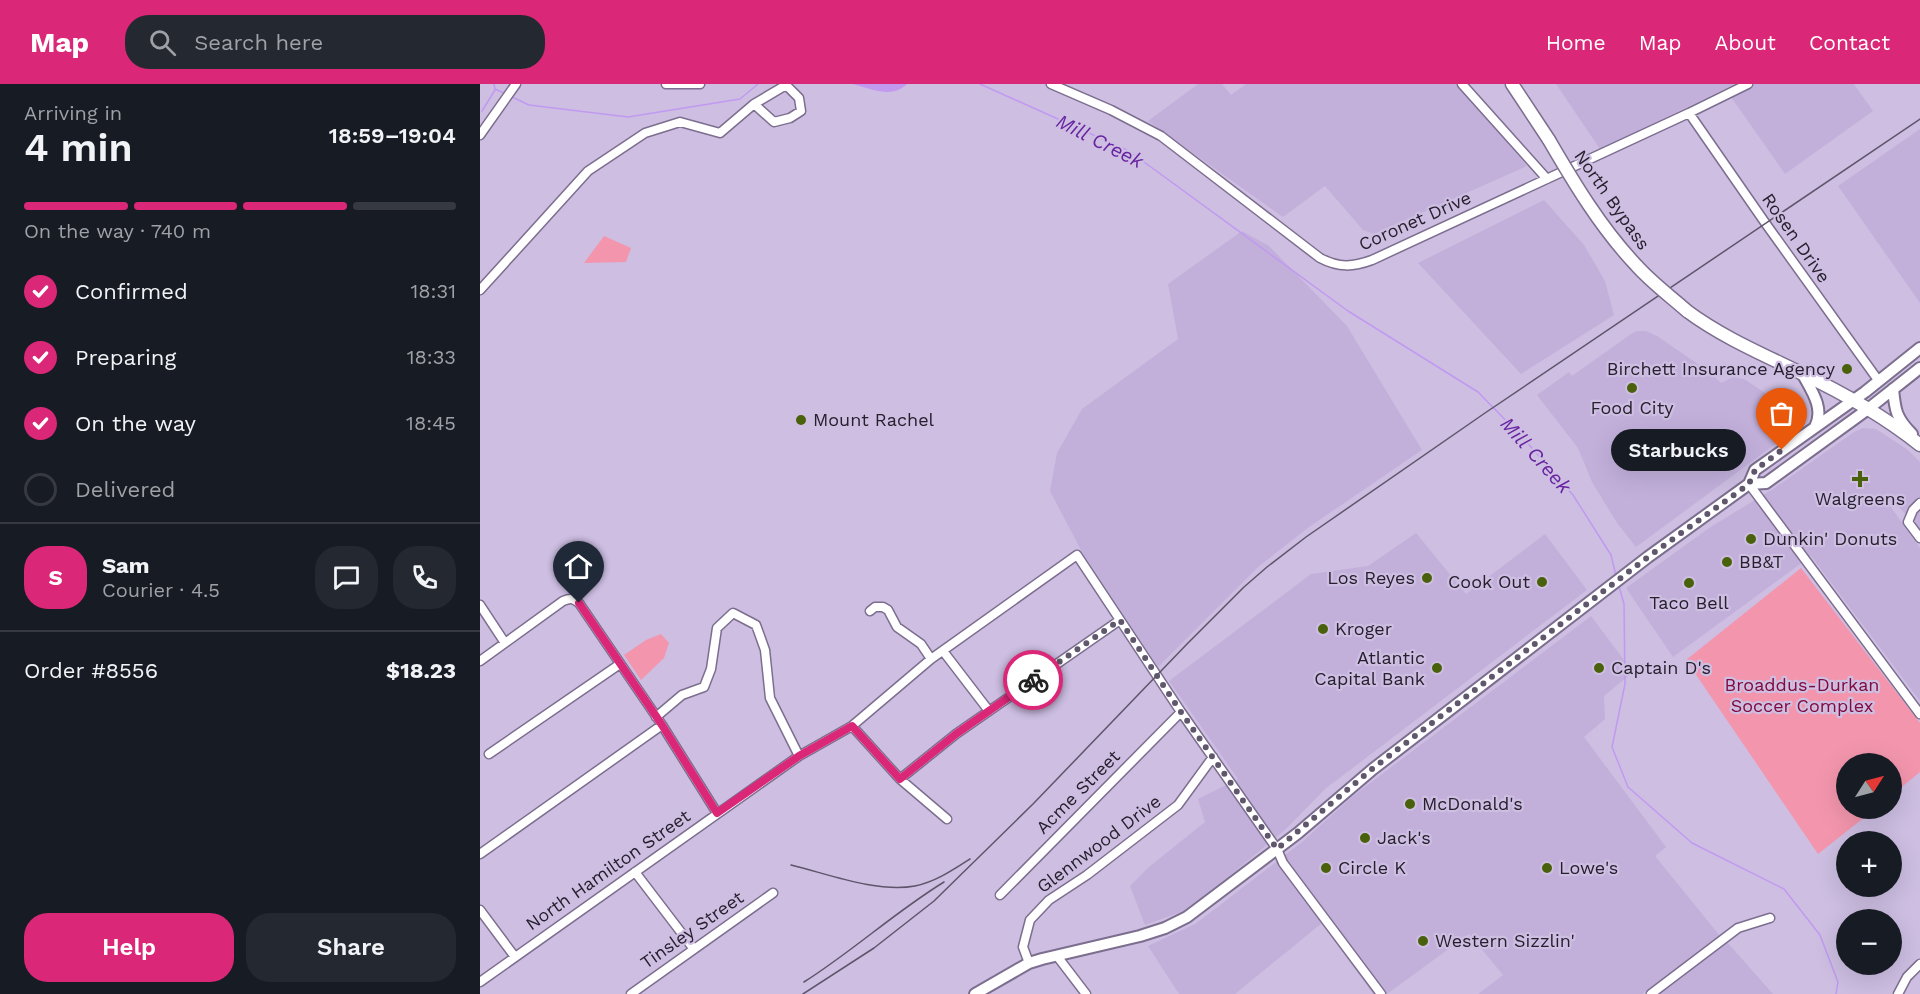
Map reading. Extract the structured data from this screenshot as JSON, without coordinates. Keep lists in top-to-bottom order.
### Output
{
  "streets": {
    "highway": ["North Bypass"],
    "street": [
      "Coronet Drive",
      "Rosen Drive",
      "Acme Street",
      "Glennwood Drive",
      "North Hamilton Street",
      "Tinsley Street"
    ]
  },
  "crossings": [
    ["Coronet Drive", "Rosen Drive"]
  ],
  "water": ["Mill Creek"],
  "parks": ["Broaddus-Durkan Soccer Complex"],
  "places": {
    "other": [
      "Birchett Insurance Agency",
      "Food City",
      "Mount Rachel",
      "Starbucks",
      "Dunkin' Donuts",
      "BB&T",
      "Los Reyes",
      "Cook Out",
      "Taco Bell",
      "Kroger",
      "Atlantic Capital Bank",
      "Captain D's",
      "McDonald's",
      "Jack's",
      "Circle K",
      "Lowe's",
      "Western Sizzlin'"
    ],
    "health": ["Walgreens"]
  },
  "north": "top right",
  "page": {
    "header": "Map",
    "search": "Search here",
    "nav": [
      "Home",
      "Map",
      "About",
      "Contact"
    ],
    "heading": ["4 min", "Arriving in", "18:59–19:04"],
    "panel": [
      "Sam",
      "Courier · 4.5",
      "Order #8556",
      "$18.23"
    ],
    "bar": "On the way · 740 m",
    "list": [
      ["Confirmed", "18:31"],
      ["Preparing", "18:33"],
      ["On the way", "18:45"],
      "Delivered"
    ],
    "bubble": "Starbucks",
    "round": "S",
    "map_buttons": ["+", "−"],
    "buttons": ["Help", "Share"]
  }
}
